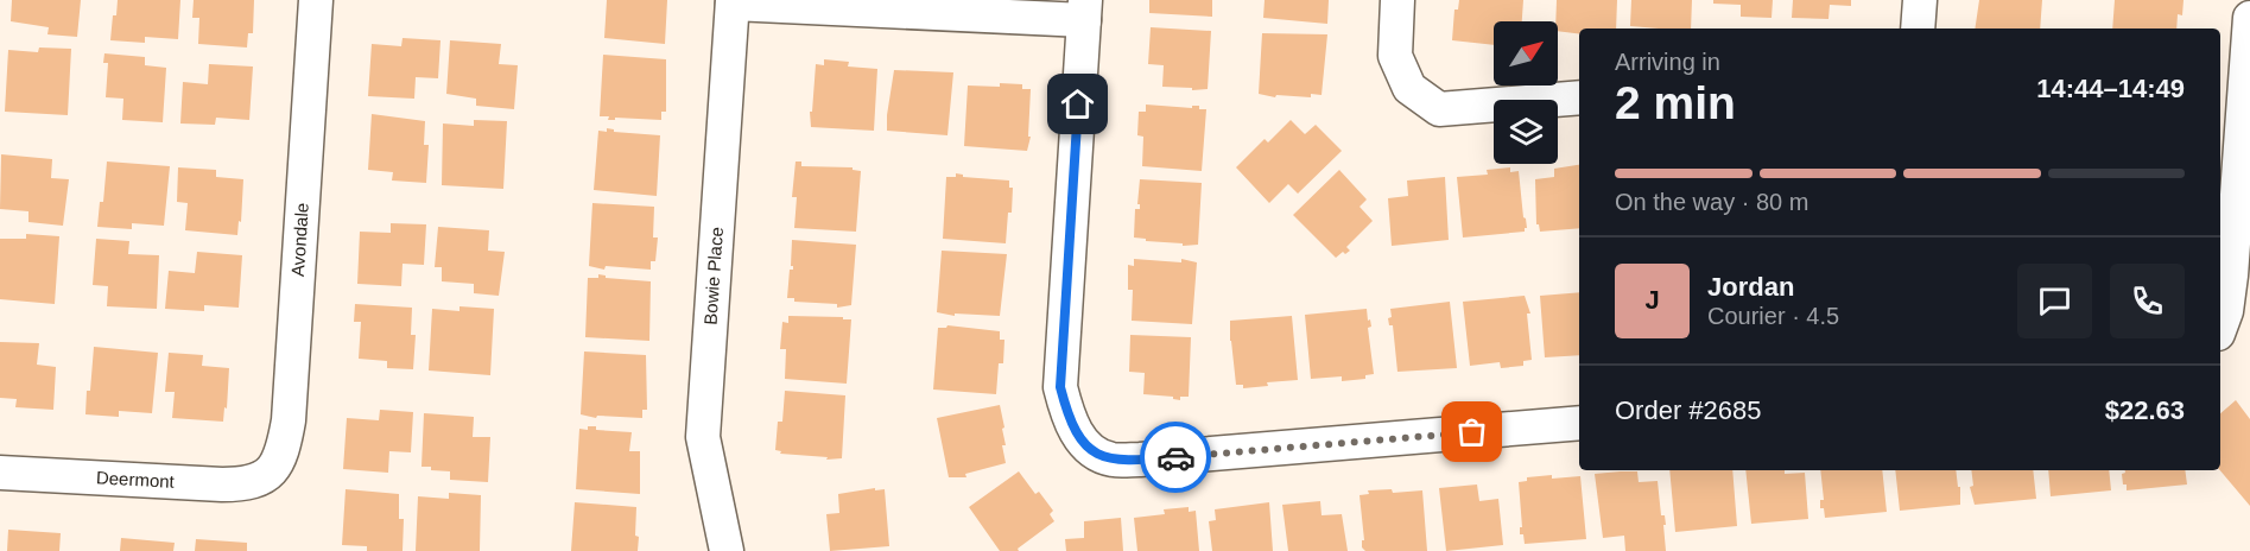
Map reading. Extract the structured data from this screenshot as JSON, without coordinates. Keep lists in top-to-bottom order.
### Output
{
  "streets": {
    "street": ["Avondale", "Bowie Place", "Deermont"]
  },
  "crossings": [
    ["Avondale", "Deermont"]
  ],
  "north": "top right",
  "page": {
    "heading": ["2 min", "Arriving in", "14:44–14:49"],
    "panel": [
      "Jordan",
      "Courier · 4.5",
      "Order #2685",
      "$22.63"
    ],
    "bar": "On the way · 80 m",
    "round": "J"
  }
}
